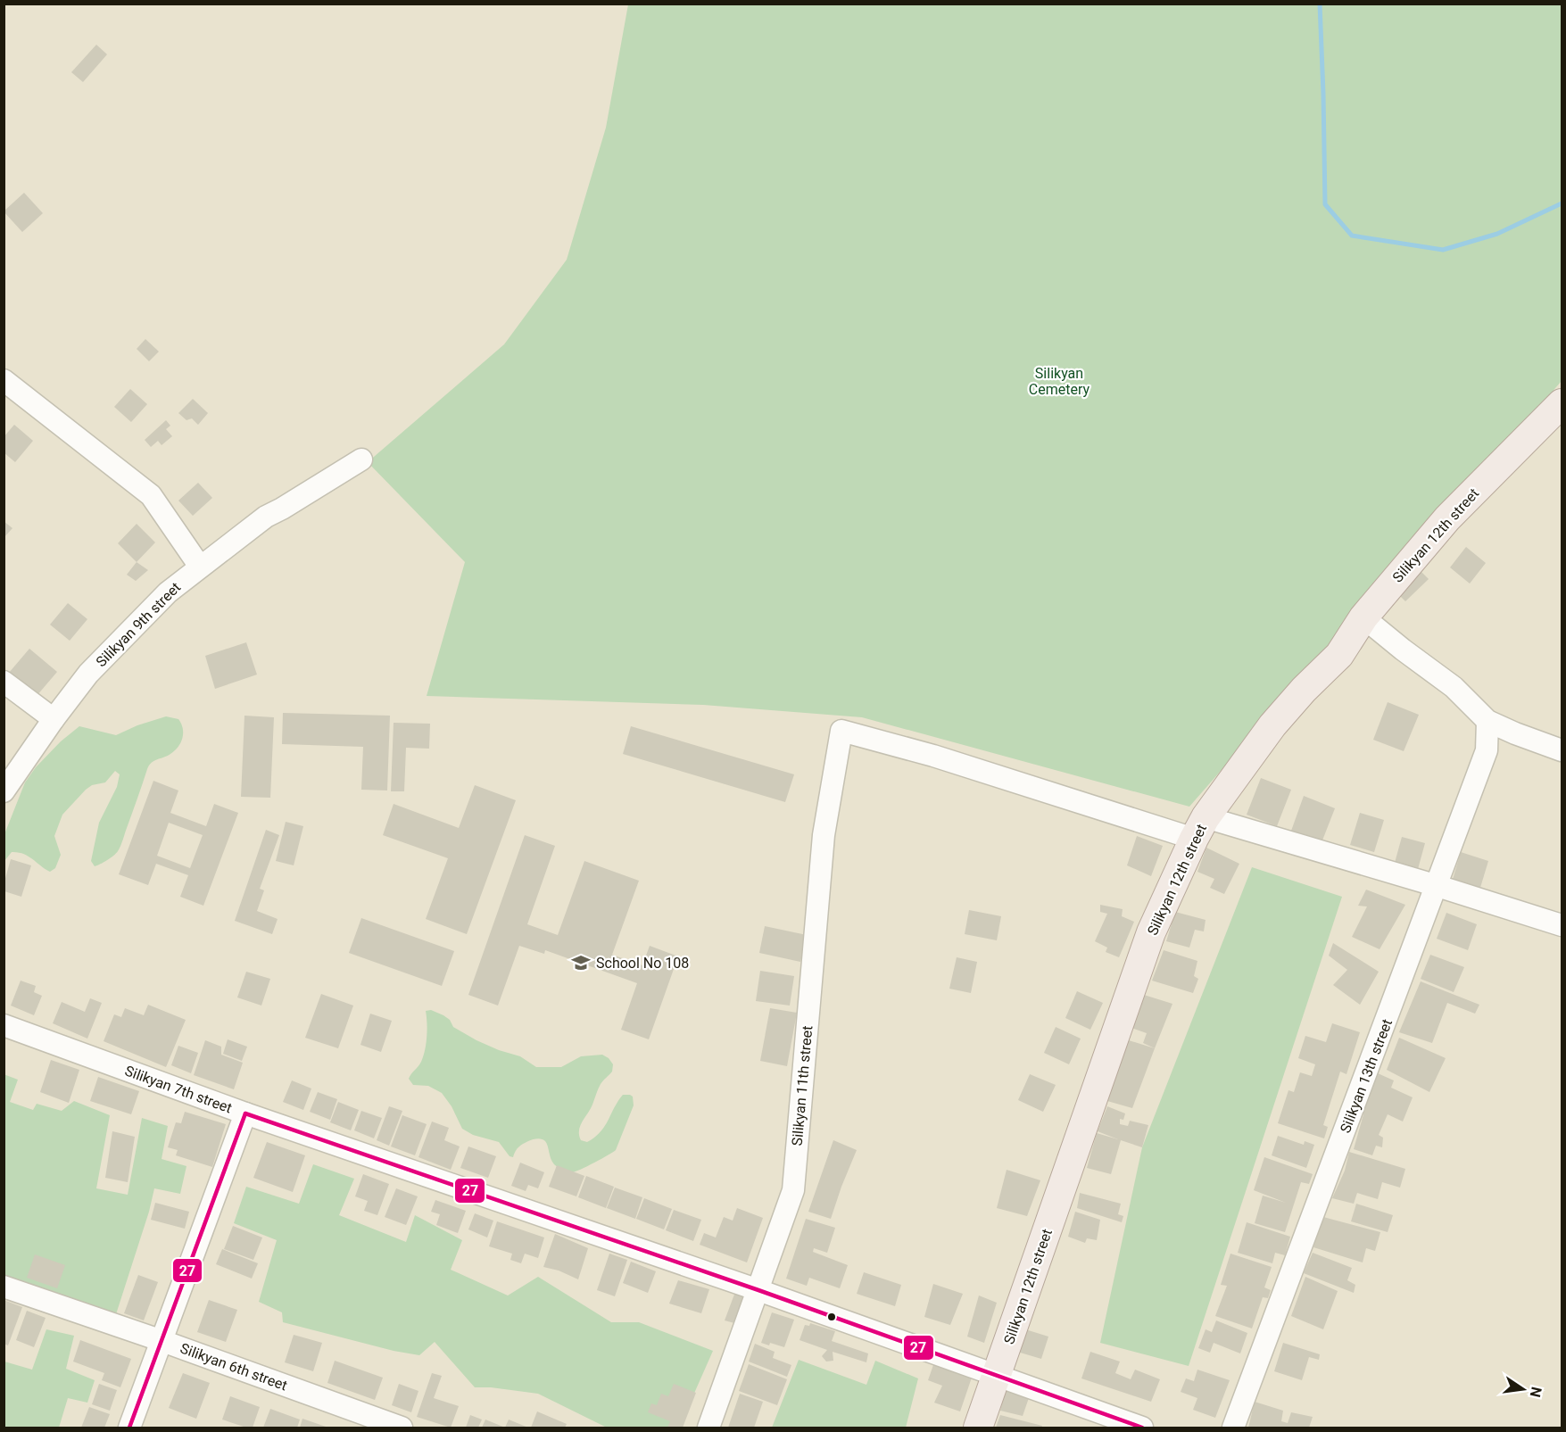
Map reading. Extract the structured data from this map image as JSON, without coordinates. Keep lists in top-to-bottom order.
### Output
{
  "streets": {
    "main road": ["Silikyan 12th street"],
    "street": [
      "Silikyan 9th street",
      "Silikyan 13th street",
      "Silikyan 11th street",
      "Silikyan 7th street",
      "Silikyan 6th street"
    ]
  },
  "crossings": [
    ["Silikyan 12th street", "Silikyan 11th street"],
    ["Silikyan 12th street", "Silikyan 7th street"],
    ["Silikyan 11th street", "Silikyan 7th street"]
  ],
  "parks": ["Silikyan Cemetery"],
  "places": {
    "school or university": ["School No 108"]
  },
  "lines": ["transit line 27"],
  "north": "right"
}
